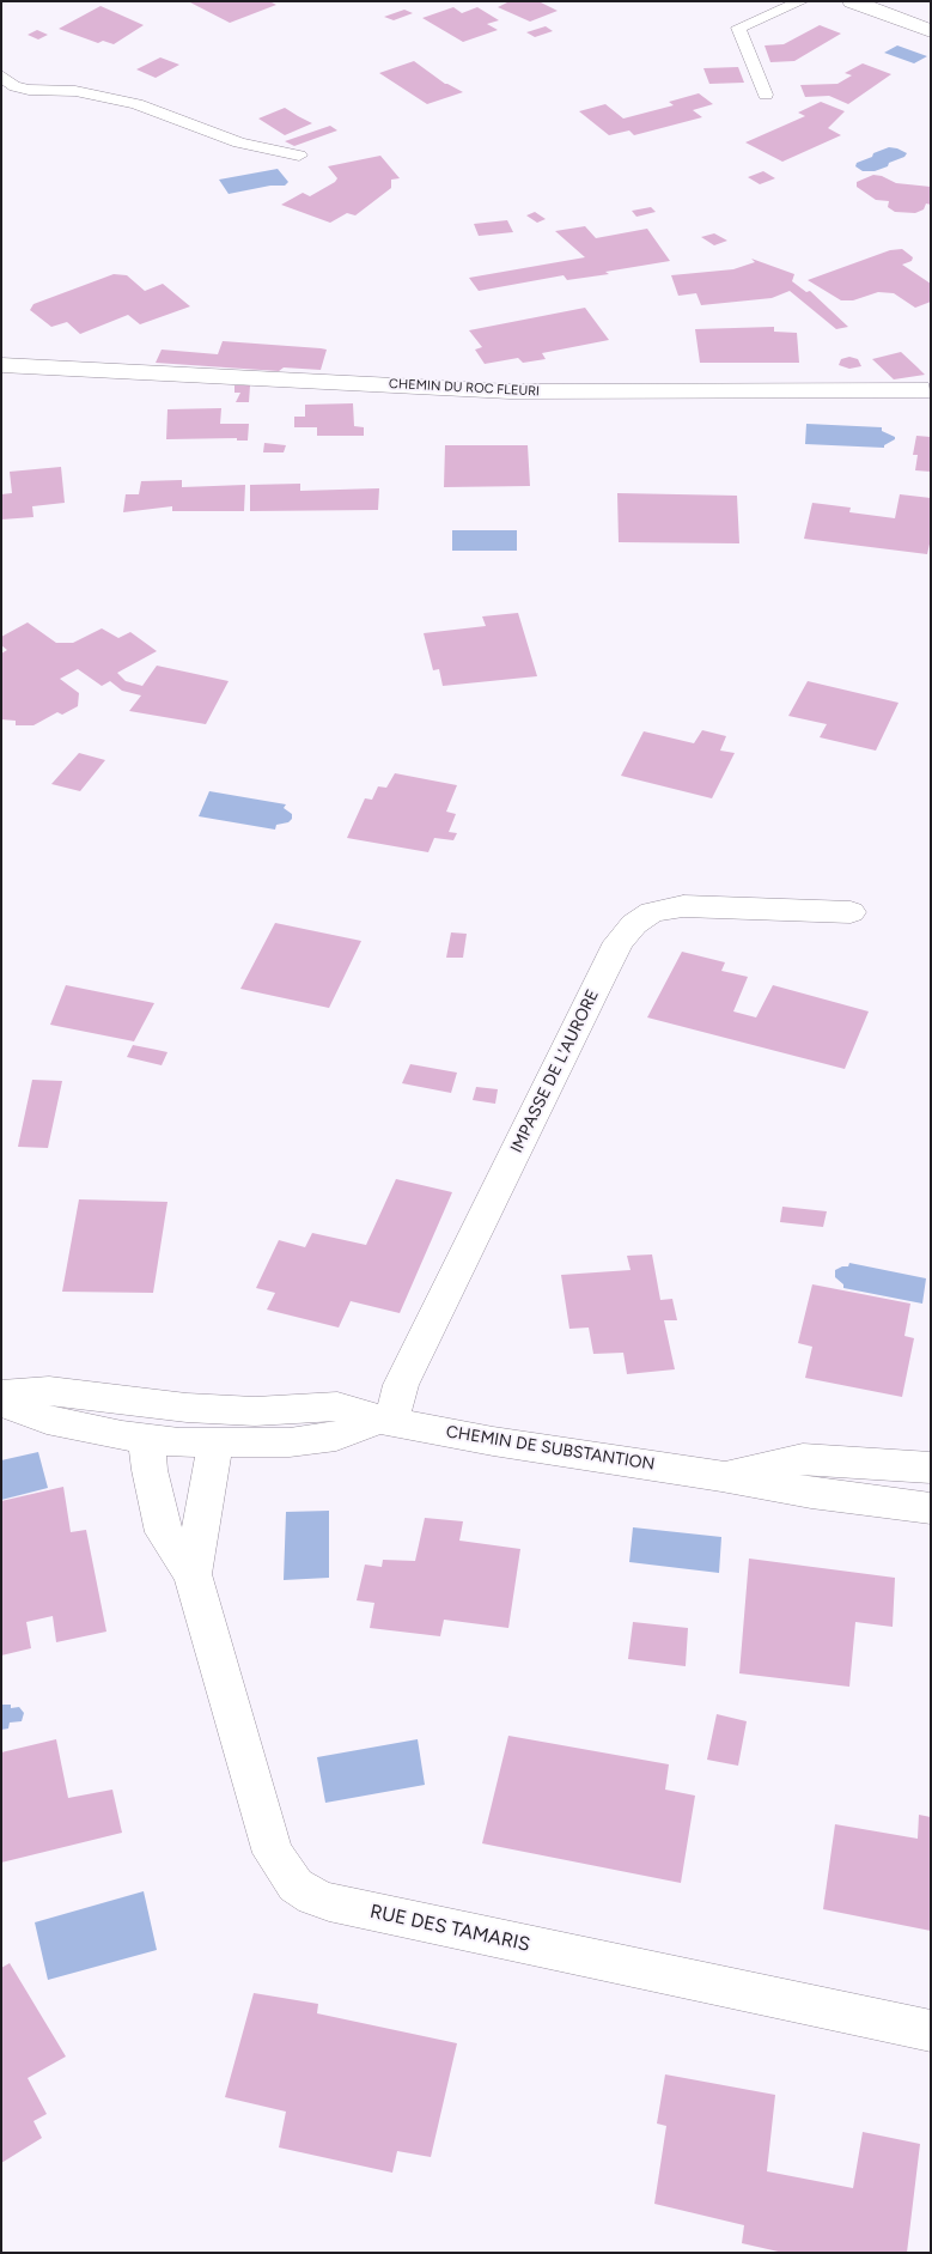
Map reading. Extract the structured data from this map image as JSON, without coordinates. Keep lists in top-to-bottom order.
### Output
{
  "streets": {
    "street": [
      "CHEMIN DU ROC FLEURI",
      "IMPASSE DE L'AURORE",
      "CHEMIN DE SUBSTANTION",
      "RUE DES TAMARIS"
    ]
  },
  "crossings": [
    ["IMPASSE DE L'AURORE", "CHEMIN DE SUBSTANTION"],
    ["CHEMIN DE SUBSTANTION", "RUE DES TAMARIS"]
  ]
}
